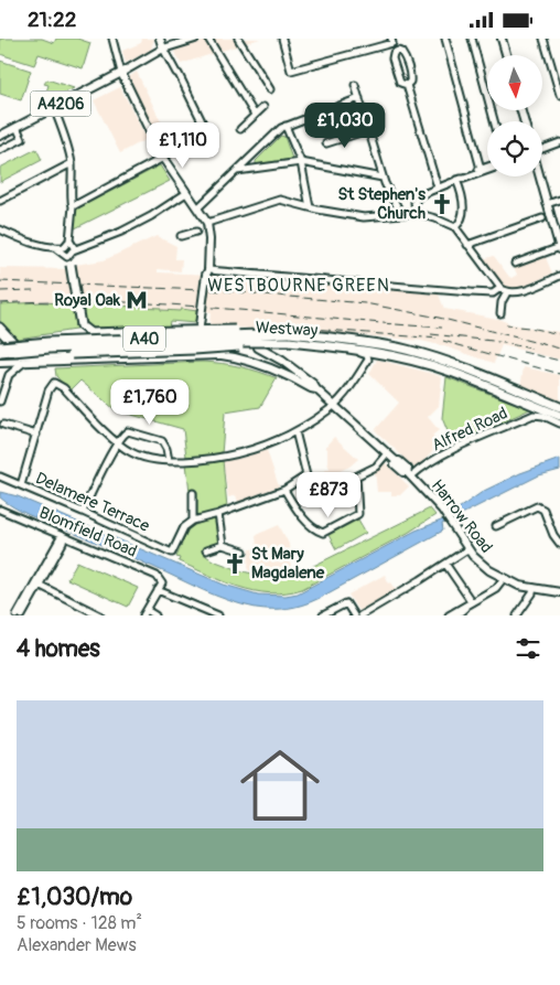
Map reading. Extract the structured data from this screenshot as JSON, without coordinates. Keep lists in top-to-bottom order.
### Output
{
  "streets": {
    "highway": ["Westway", "A40"],
    "main road": ["A4206", "Harrow Road"],
    "street": ["Alfred Road", "Delamere Terrace", "Blomfield Road"]
  },
  "crossings": [
    ["Westway", "A40"],
    ["A40", "Harrow Road"],
    ["Alfred Road", "Harrow Road"]
  ],
  "districts": ["WESTBOURNE GREEN"],
  "places": {
    "church": ["St Stephen's Church", "St Mary Magdalene"],
    "metro station": ["Royal Oak"]
  },
  "north": "bottom",
  "page": {
    "status": "21:22",
    "price": [
      "£1,030",
      "£1,110",
      "£1,760",
      "£873"
    ],
    "heading": "4 homes",
    "list": [
      {
        "name": "£1,030/mo",
        "note": "5 rooms · 128 m² · Alexander Mews"
      }
    ]
  }
}
